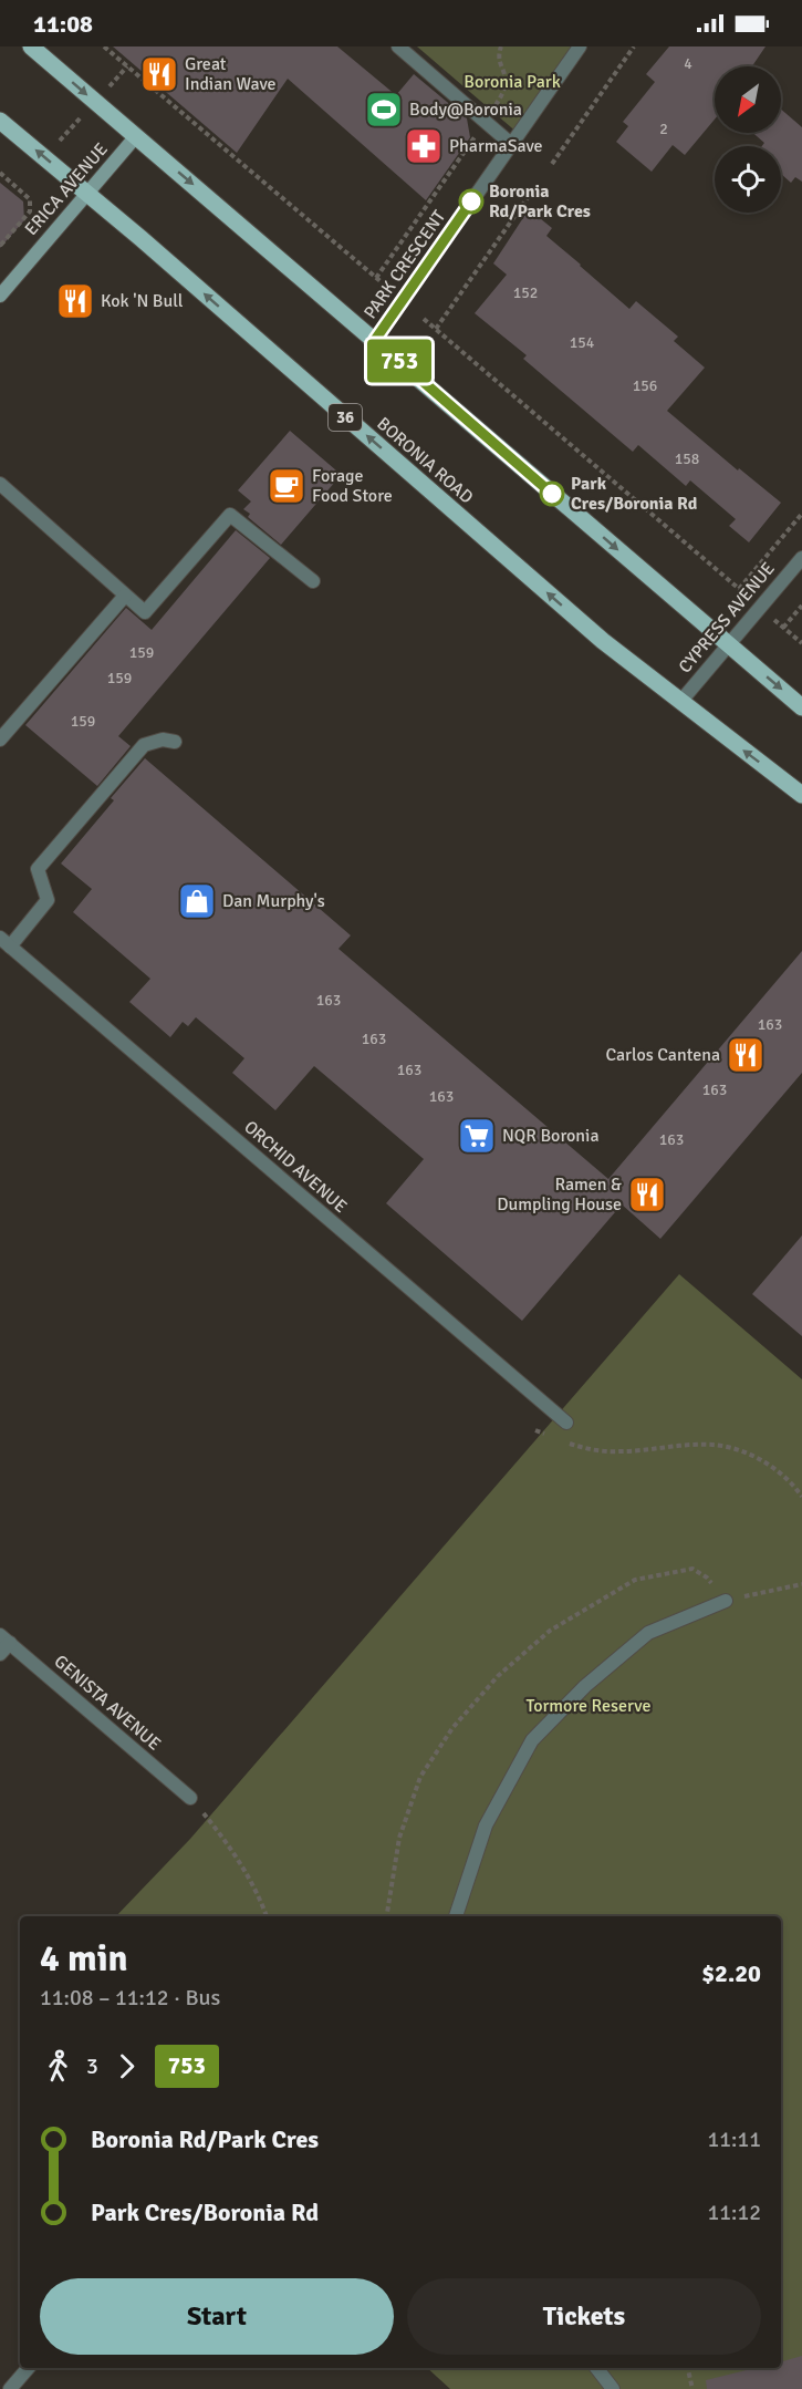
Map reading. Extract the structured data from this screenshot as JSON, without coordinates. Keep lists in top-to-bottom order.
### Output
{
  "streets": {
    "main road": ["ERICA AVENUE", "36", "BORONIA ROAD"],
    "street": [
      "PARK CRESCENT",
      "CYPRESS AVENUE",
      "ORCHID AVENUE",
      "GENISTA AVENUE"
    ]
  },
  "crossings": [
    ["ERICA AVENUE", "BORONIA ROAD"],
    ["BORONIA ROAD", "CYPRESS AVENUE"]
  ],
  "parks": ["Boronia Park", "Tormore Reserve"],
  "places": {
    "restaurant": [
      "Great Indian Wave",
      "Kok 'N Bull",
      "Carlos Cantena",
      "Ramen & Dumpling House"
    ],
    "sports": ["Body@Boronia"],
    "pharmacy": ["PharmaSave"],
    "other": ["Boronia Rd/Park Cres", "Park Cres/Boronia Rd"],
    "cafe": ["Forage Food Store"],
    "shop": ["Dan Murphy's"],
    "supermarket": ["NQR Boronia"]
  },
  "lines": ["bus line 753"],
  "house_numbers": [
    "4",
    "2",
    "152",
    "154",
    "156",
    "158",
    "159",
    "159",
    "159",
    "163",
    "163",
    "163",
    "163",
    "163",
    "163",
    "163"
  ],
  "north": "bottom left",
  "page": {
    "status": "11:08",
    "on_map": "753",
    "heading": ["4 min", "11:08 – 11:12 · Bus", "$2.20"],
    "legs": ["3", "753"],
    "list": [
      {
        "name": "Boronia Rd/Park Cres",
        "value": "11:11"
      },
      {
        "name": "Park Cres/Boronia Rd",
        "value": "11:12"
      }
    ],
    "buttons": ["Start", "Tickets"]
  }
}
